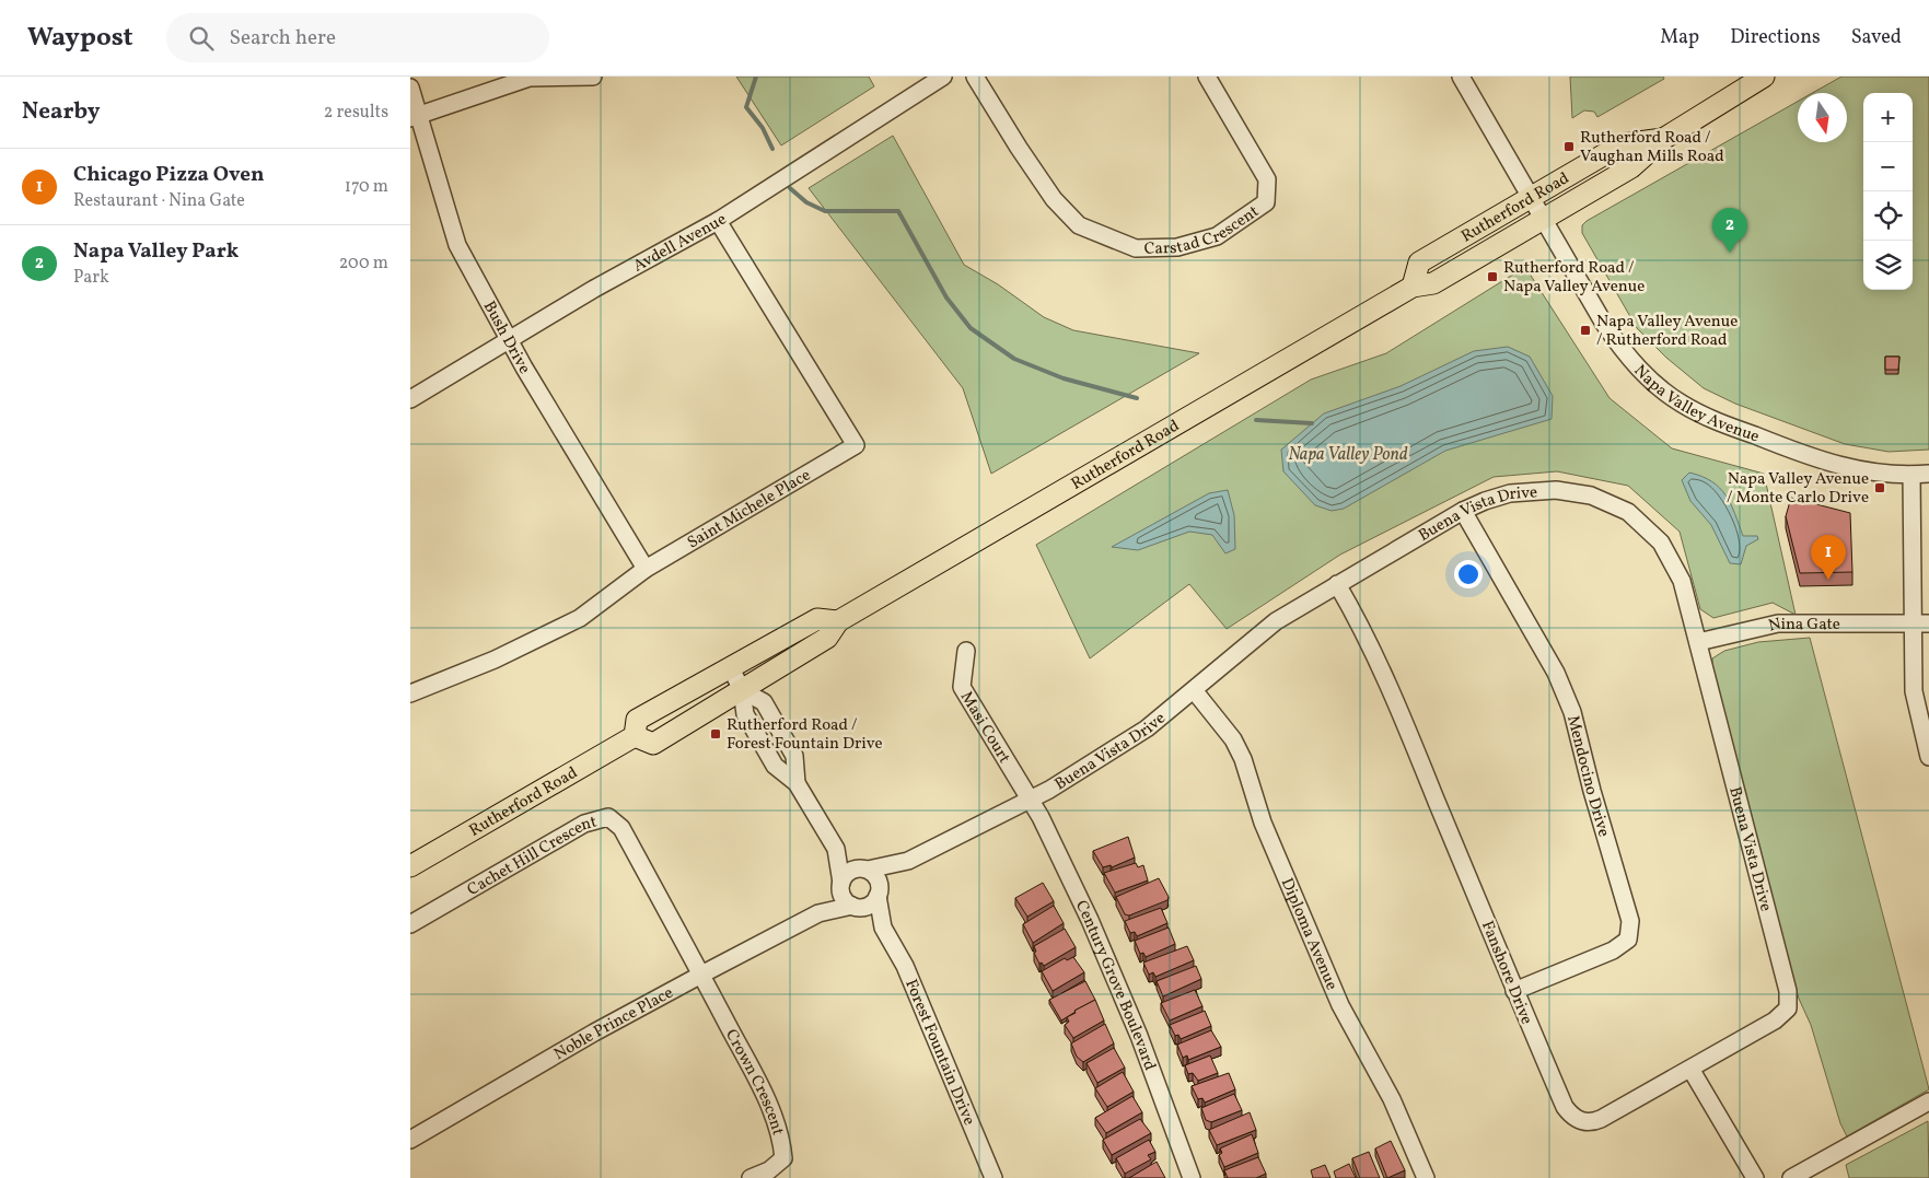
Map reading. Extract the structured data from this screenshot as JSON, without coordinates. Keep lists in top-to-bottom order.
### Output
{
  "streets": {
    "main road": ["Rutherford Road"],
    "street": [
      "Carstad Crescent",
      "Avdell Avenue",
      "Bush Drive",
      "Napa Valley Avenue",
      "Saint Michele Place",
      "Buena Vista Drive",
      "Nina Gate",
      "Masi Court",
      "Mendocino Drive",
      "Cachet Hill Crescent",
      "Diploma Avenue",
      "Fanshore Drive",
      "Century Grove Boulevard",
      "Noble Prince Place",
      "Forest Fountain Drive",
      "Crown Crescent"
    ]
  },
  "crossings": [
    ["Rutherford Road", "Napa Valley Avenue"],
    ["Avdell Avenue", "Bush Drive"],
    ["Avdell Avenue", "Saint Michele Place"],
    ["Bush Drive", "Saint Michele Place"],
    ["Buena Vista Drive", "Nina Gate"],
    ["Buena Vista Drive", "Masi Court"],
    ["Buena Vista Drive", "Mendocino Drive"],
    ["Buena Vista Drive", "Diploma Avenue"],
    ["Buena Vista Drive", "Fanshore Drive"],
    ["Buena Vista Drive", "Century Grove Boulevard"],
    ["Buena Vista Drive", "Noble Prince Place"],
    ["Buena Vista Drive", "Forest Fountain Drive"],
    ["Masi Court", "Century Grove Boulevard"],
    ["Mendocino Drive", "Fanshore Drive"],
    ["Cachet Hill Crescent", "Noble Prince Place"],
    ["Cachet Hill Crescent", "Crown Crescent"],
    ["Noble Prince Place", "Forest Fountain Drive"],
    ["Noble Prince Place", "Crown Crescent"]
  ],
  "water": ["Napa Valley Pond"],
  "places": {
    "transit": [
      "Rutherford Road / Vaughan Mills Road",
      "Rutherford Road / Napa Valley Avenue",
      "Napa Valley Avenue / Rutherford Road",
      "Napa Valley Avenue / Monte Carlo Drive",
      "Rutherford Road / Forest Fountain Drive"
    ]
  },
  "north": "bottom",
  "page": {
    "header": "Waypost",
    "search": "Search here",
    "nav": ["Map", "Directions", "Saved"],
    "heading": ["Nearby", "2 results"],
    "map_buttons": ["+", "−"],
    "list": [
      {
        "mark": "1",
        "name": "Chicago Pizza Oven",
        "note": "Restaurant · Nina Gate",
        "value": "170 m"
      },
      {
        "mark": "2",
        "name": "Napa Valley Park",
        "note": "Park",
        "value": "200 m"
      }
    ],
    "pins": ["2", "1"]
  }
}
